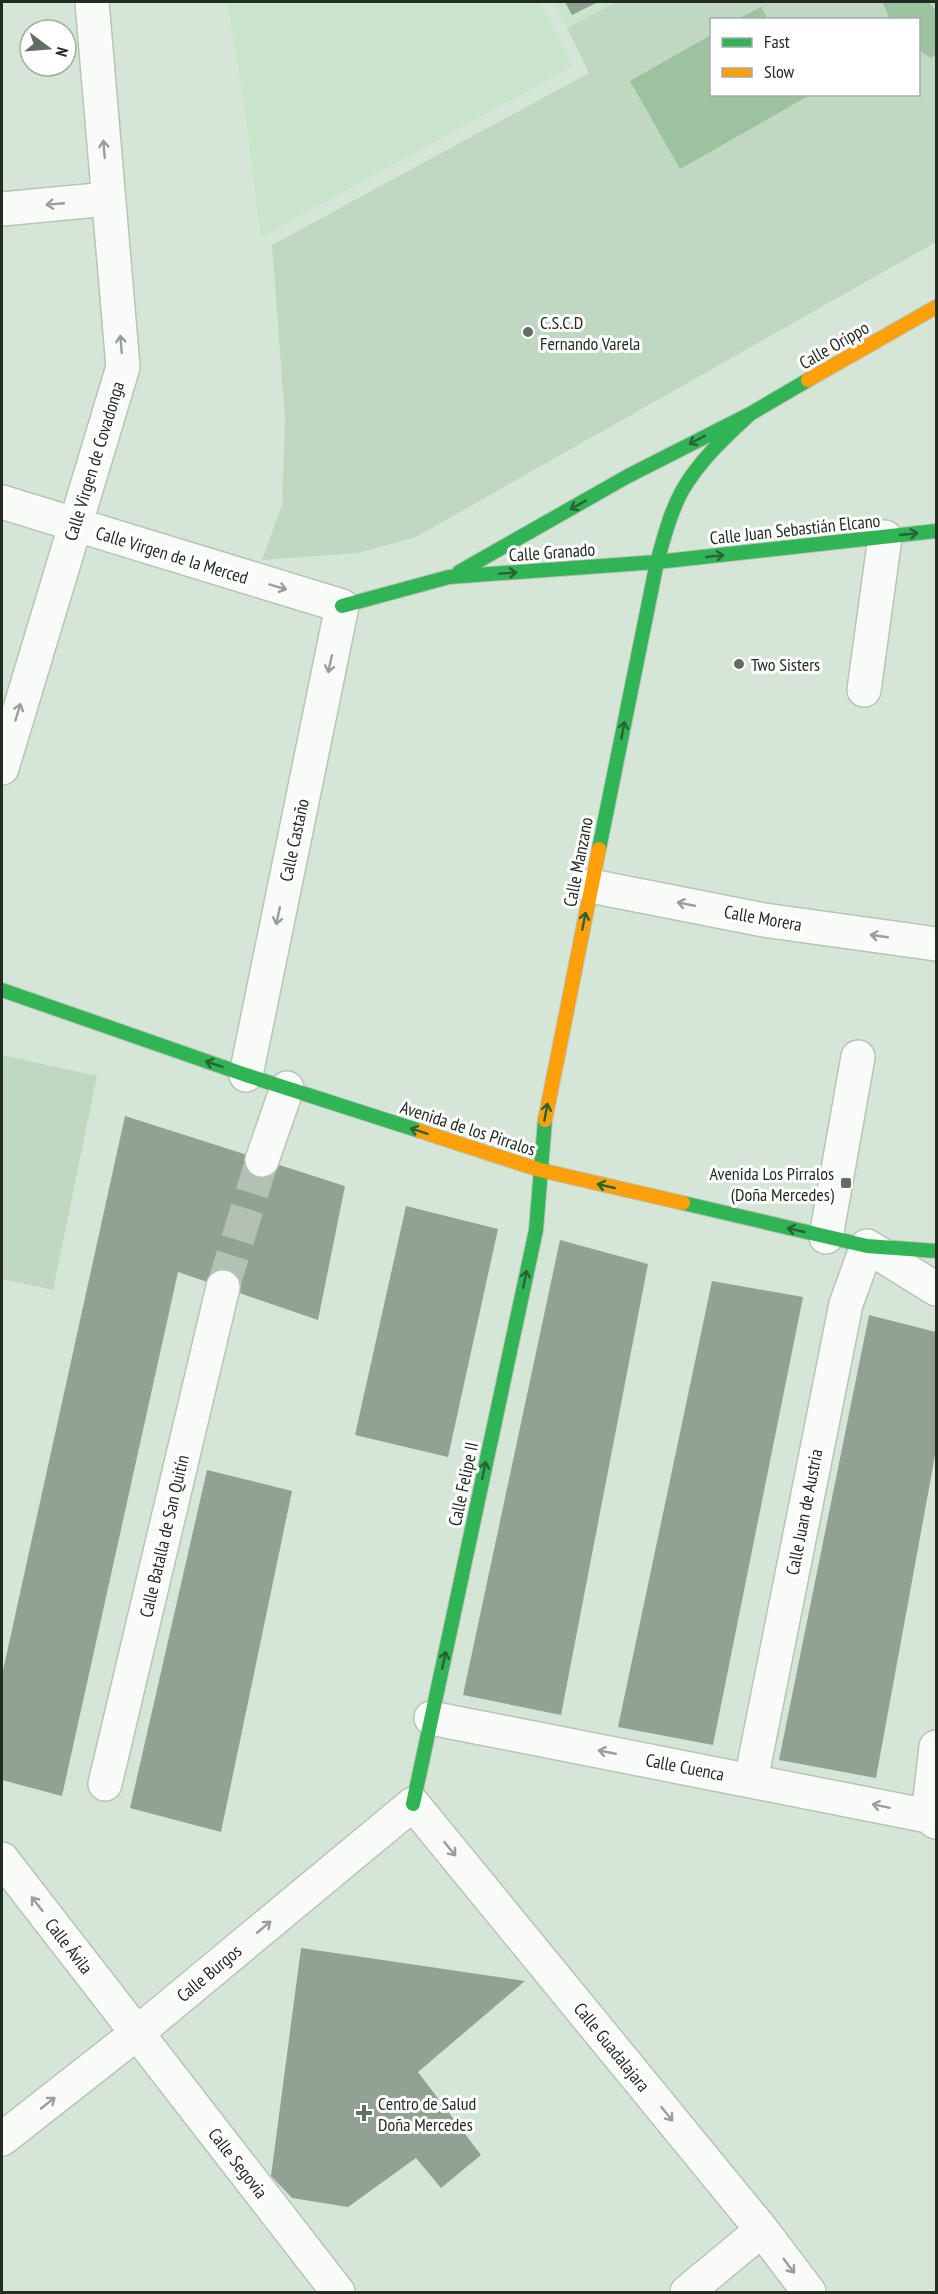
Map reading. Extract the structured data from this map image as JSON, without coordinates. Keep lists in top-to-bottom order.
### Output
{
  "streets": {
    "street": [
      "Calle Orippo",
      "Calle Virgen de Covadonga",
      "Calle Juan Sebastián Elcano",
      "Calle Granado",
      "Calle Virgen de la Merced",
      "Calle Castaño",
      "Calle Manzano",
      "Calle Morera",
      "Avenida de los Pirralos",
      "Calle Felipe II",
      "Calle Juan de Austria",
      "Calle Batalla de San Quitín",
      "Calle Cuenca",
      "Calle Ávila",
      "Calle Burgos",
      "Calle Guadalajara",
      "Calle Segovia"
    ]
  },
  "crossings": [
    ["Calle Orippo", "Calle Granado"],
    ["Calle Orippo", "Calle Manzano"],
    ["Calle Virgen de Covadonga", "Calle Virgen de la Merced"],
    ["Calle Juan Sebastián Elcano", "Calle Granado"],
    ["Calle Juan Sebastián Elcano", "Calle Manzano"],
    ["Calle Granado", "Calle Virgen de la Merced"],
    ["Calle Granado", "Calle Castaño"],
    ["Calle Granado", "Calle Manzano"],
    ["Calle Virgen de la Merced", "Calle Castaño"],
    ["Calle Castaño", "Avenida de los Pirralos"],
    ["Calle Manzano", "Calle Morera"],
    ["Calle Manzano", "Avenida de los Pirralos"],
    ["Calle Manzano", "Calle Felipe II"],
    ["Avenida de los Pirralos", "Calle Felipe II"],
    ["Avenida de los Pirralos", "Calle Juan de Austria"],
    ["Calle Felipe II", "Calle Cuenca"],
    ["Calle Felipe II", "Calle Burgos"],
    ["Calle Felipe II", "Calle Guadalajara"],
    ["Calle Juan de Austria", "Calle Cuenca"],
    ["Calle Ávila", "Calle Burgos"],
    ["Calle Ávila", "Calle Segovia"],
    ["Calle Burgos", "Calle Guadalajara"],
    ["Calle Burgos", "Calle Segovia"]
  ],
  "one_way": [
    "Calle Virgen de Covadonga",
    "Calle Juan Sebastián Elcano",
    "Calle Virgen de la Merced",
    "Calle Castaño",
    "Calle Manzano",
    "Calle Morera",
    "Avenida de los Pirralos",
    "Calle Felipe II",
    "Calle Cuenca",
    "Calle Ávila",
    "Calle Burgos",
    "Calle Guadalajara"
  ],
  "places": {
    "other": ["C.S.C.D Fernando Varela", "Two Sisters"],
    "transit": ["Avenida Los Pirralos (Doña Mercedes)"],
    "health": ["Centro de Salud Doña Mercedes"]
  },
  "legend": ["Fast", "Slow"],
  "north": "right"
}
